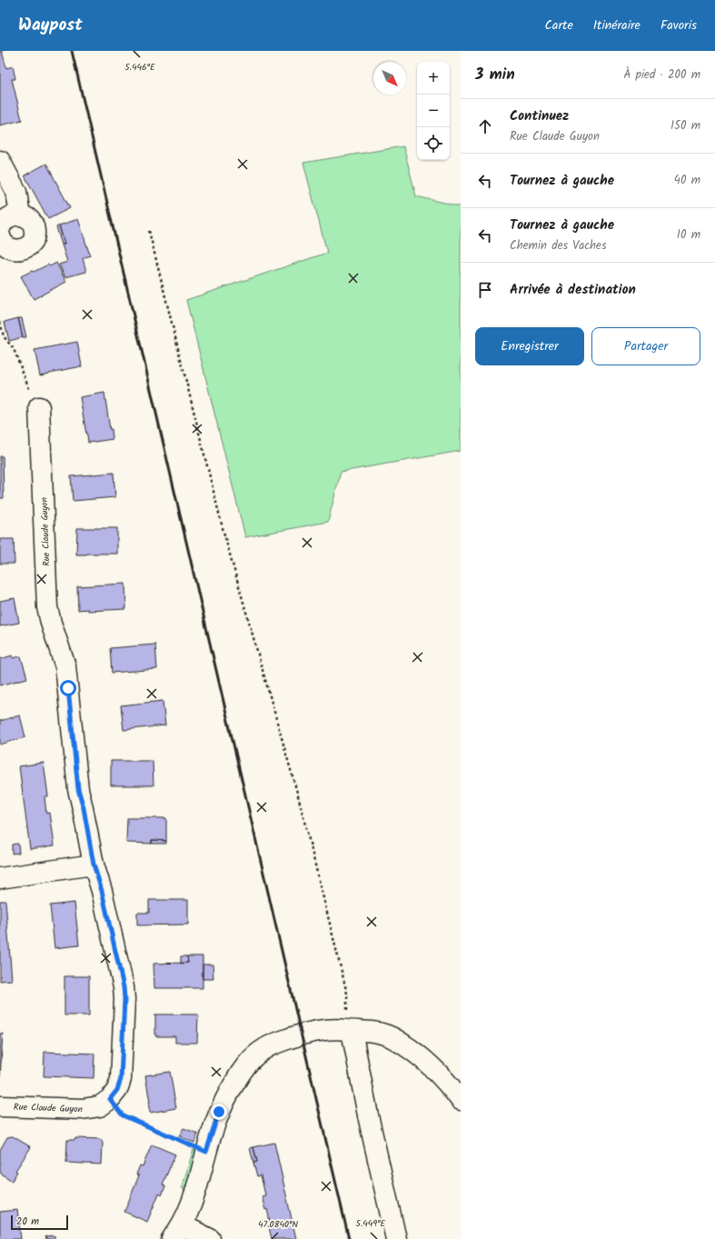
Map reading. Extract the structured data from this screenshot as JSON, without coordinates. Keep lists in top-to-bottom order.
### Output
{
  "streets": {
    "street": ["Rue Claude Guyon"]
  },
  "scale_bar": "20 m",
  "north": "bottom right",
  "page": {
    "header": "Waypost",
    "nav": ["Carte", "Itinéraire", "Favoris"],
    "heading": ["3 min", "À pied · 200 m"],
    "map_buttons": ["+", "−"],
    "list": [
      ["Continuez", "Rue Claude Guyon", "150 m"],
      ["Tournez à gauche", "40 m"],
      ["Tournez à gauche", "Chemin des Vaches", "10 m"],
      "Arrivée à destination"
    ],
    "buttons": ["Enregistrer", "Partager"],
    "scale": "20 m"
  },
  "coordinates": ["5.446°E", "5.449°E", "47.0840°N"]
}
